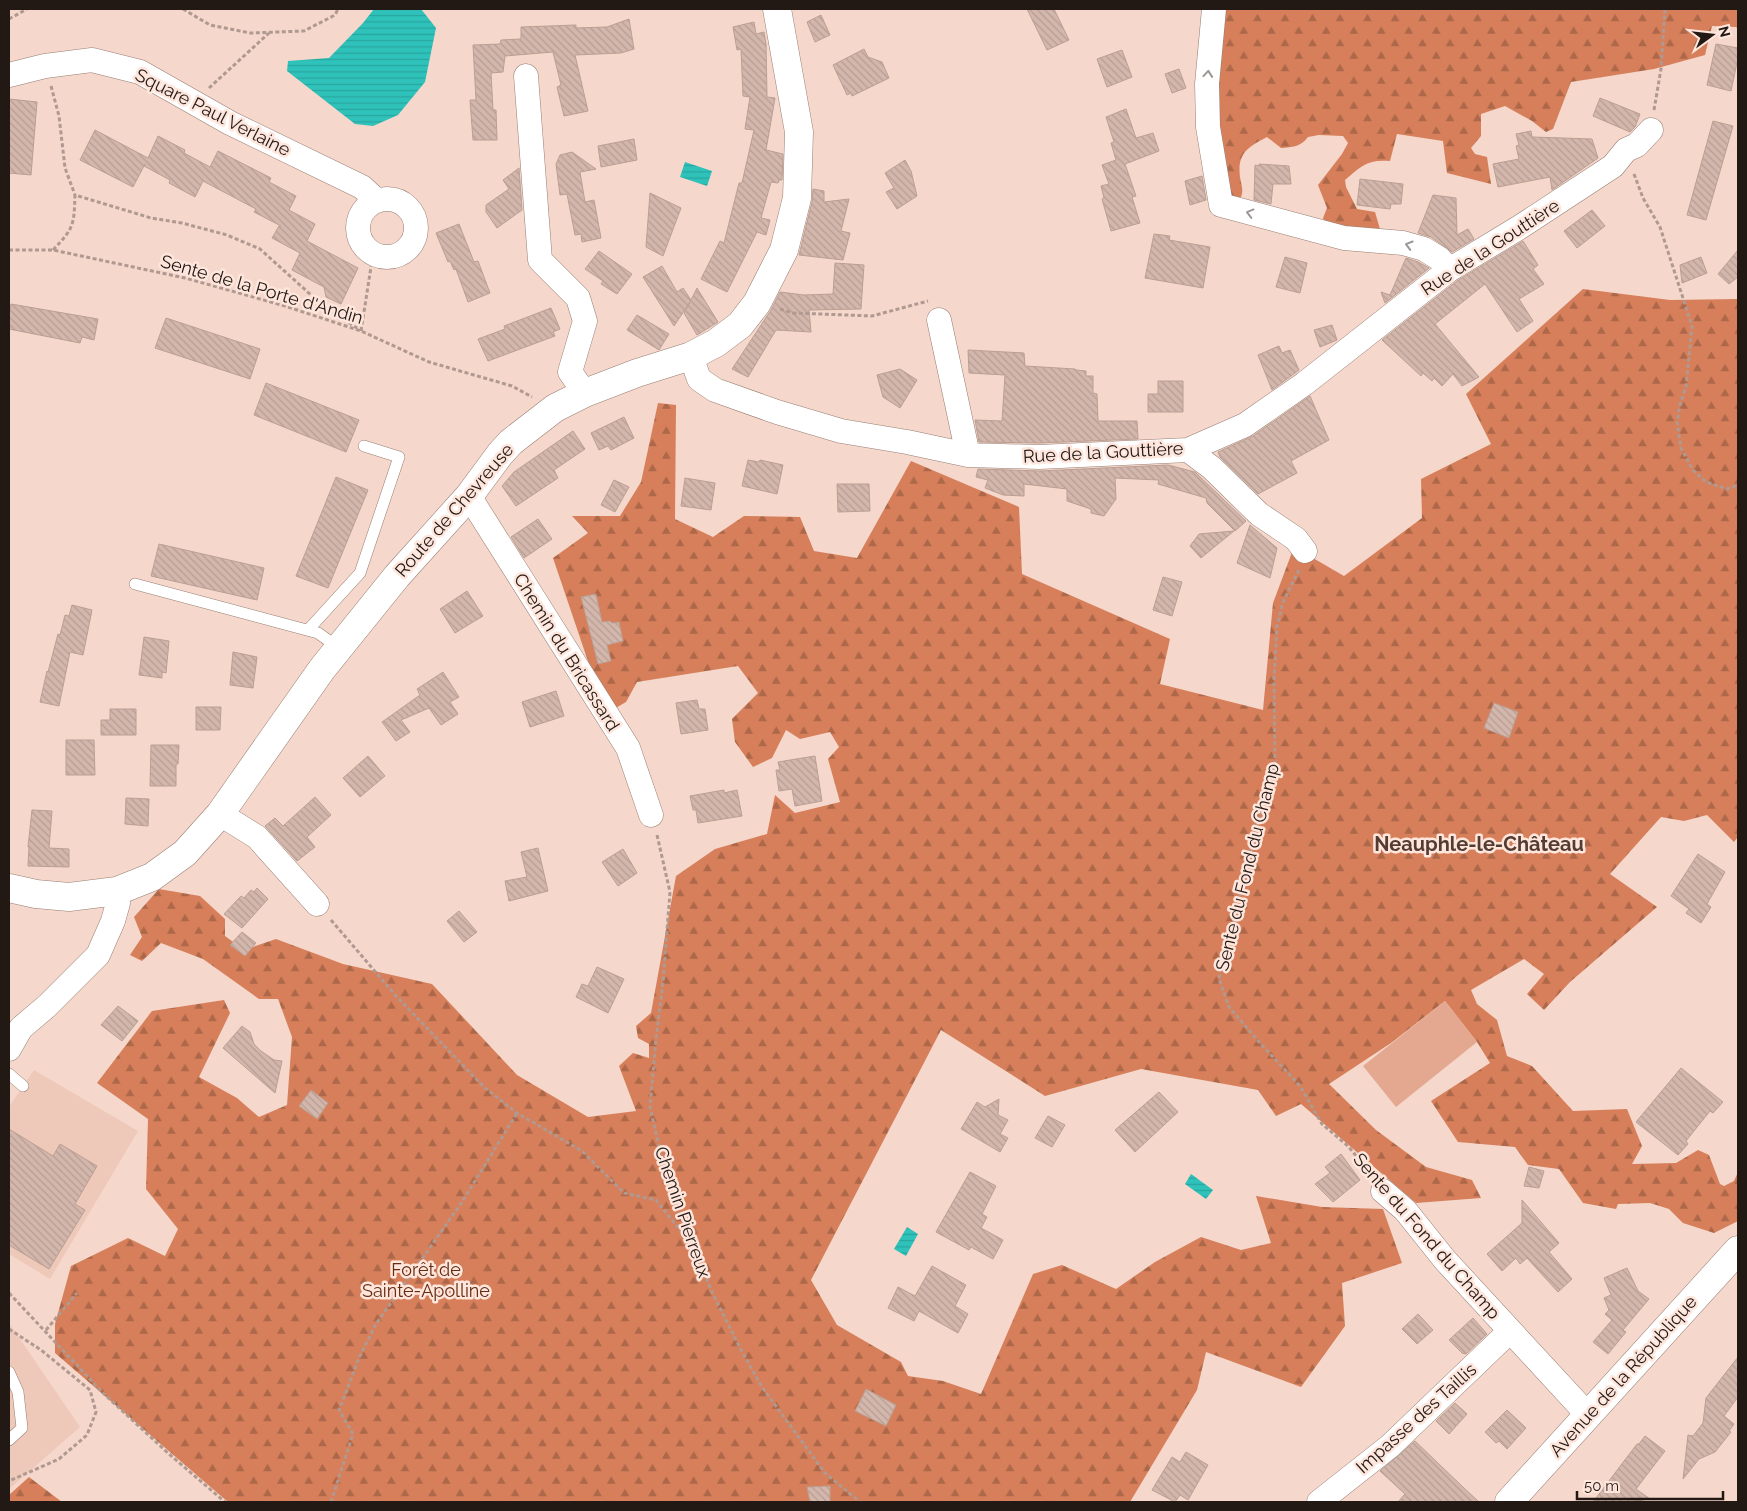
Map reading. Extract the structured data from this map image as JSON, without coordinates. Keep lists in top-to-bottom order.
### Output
{
  "streets": {
    "street": [
      "Square Paul Verlaine",
      "Rue de la Gouttière",
      "Route de Chevreuse",
      "Chemin du Bricassard",
      "Sente du Fond du Champ",
      "Avenue de la République",
      "Impasse des Taillis"
    ],
    "path": ["Sente de la Porte d'Andin", "Chemin Pierreux"]
  },
  "crossings": [
    ["Rue de la Gouttière", "Route de Chevreuse"],
    ["Sente de la Porte d'Andin", "Route de Chevreuse"],
    ["Route de Chevreuse", "Chemin du Bricassard"],
    ["Chemin du Bricassard", "Chemin Pierreux"],
    ["Sente du Fond du Champ", "Avenue de la République"],
    ["Sente du Fond du Champ", "Impasse des Taillis"]
  ],
  "districts": ["Neauphle-le-Château"],
  "parks": ["Forêt de Sainte-Apolline"],
  "scale_bar": "50 m",
  "north": "right"
}
